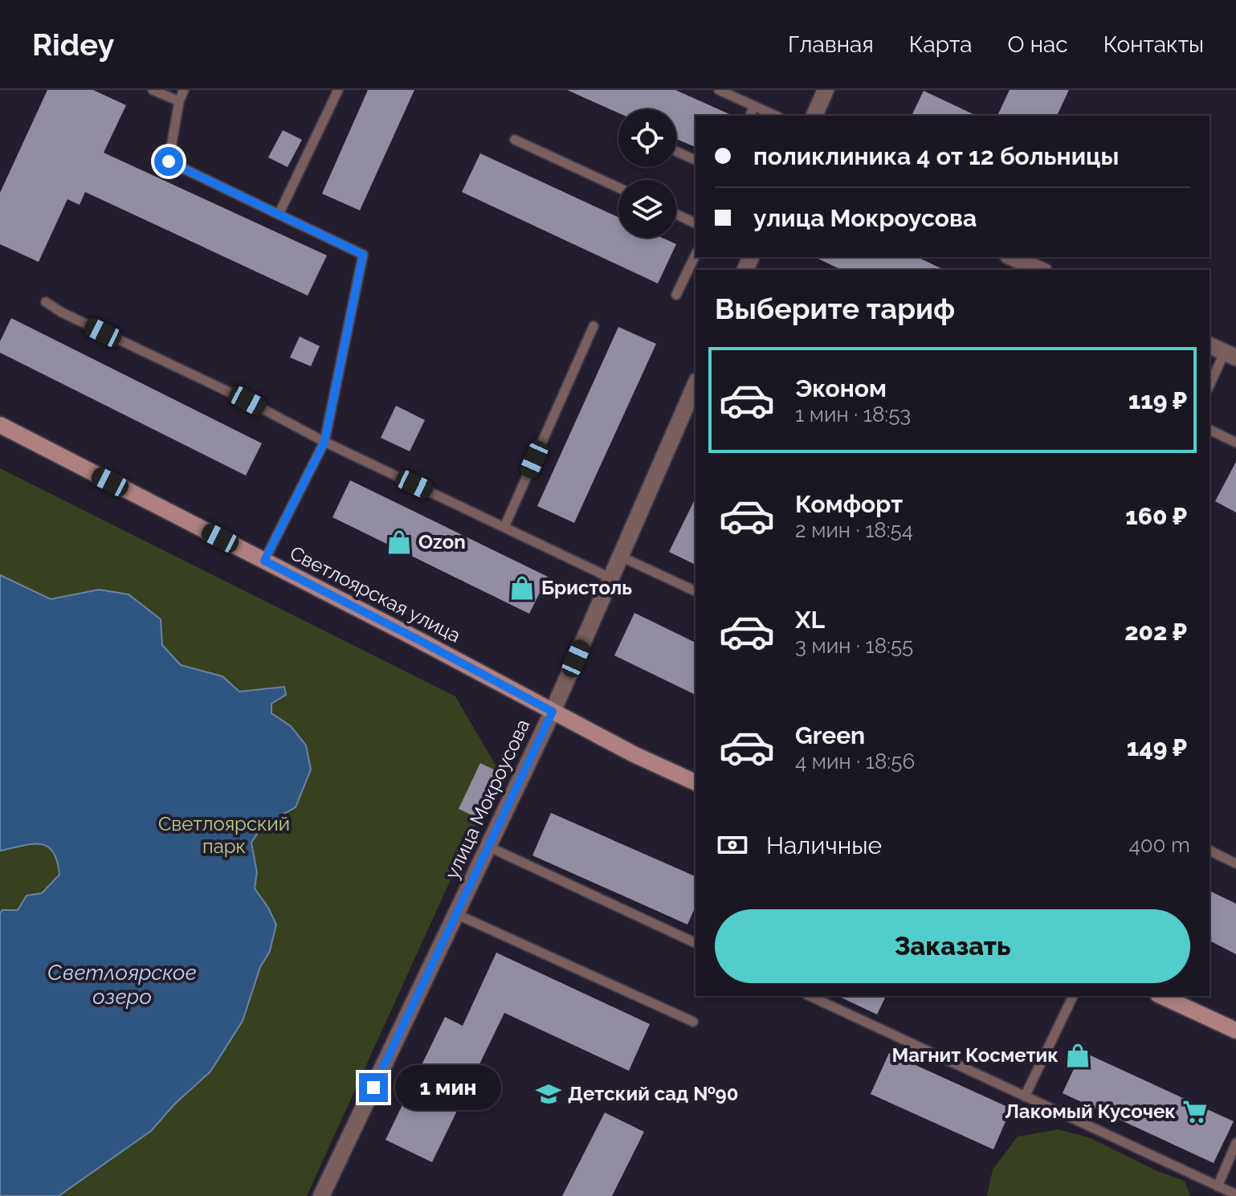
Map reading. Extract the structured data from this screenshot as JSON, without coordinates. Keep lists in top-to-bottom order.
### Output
{
  "streets": {
    "main road": ["Светлоярская улица"],
    "street": ["улица Мокроусова"]
  },
  "crossings": [
    ["Светлоярская улица", "улица Мокроусова"]
  ],
  "water": ["Светлоярское озеро"],
  "parks": ["Светлоярский парк"],
  "places": {
    "shop": ["Ozon", "Бристоль", "Магнит Косметик"],
    "school or university": ["Детский сад №90"],
    "supermarket": ["Лакомый Кусочек"]
  },
  "page": {
    "header": "Ridey",
    "nav": [
      "Главная",
      "Карта",
      "О нас",
      "Контакты"
    ],
    "banner": ["поликлиника 4 от 12 больницы", "улица Мокроусова"],
    "heading": "Выберите тариф",
    "list": [
      {
        "name": "Эконом",
        "note": "1 мин · 18:53",
        "value": "119 ₽"
      },
      {
        "name": "Комфорт",
        "note": "2 мин · 18:54",
        "value": "160 ₽"
      },
      {
        "name": "XL",
        "note": "3 мин · 18:55",
        "value": "202 ₽"
      },
      {
        "name": "Green",
        "note": "4 мин · 18:56",
        "value": "149 ₽"
      }
    ],
    "pay": ["Наличные", "400 m"],
    "buttons": "Заказать",
    "bubble": "1 мин"
  }
}
